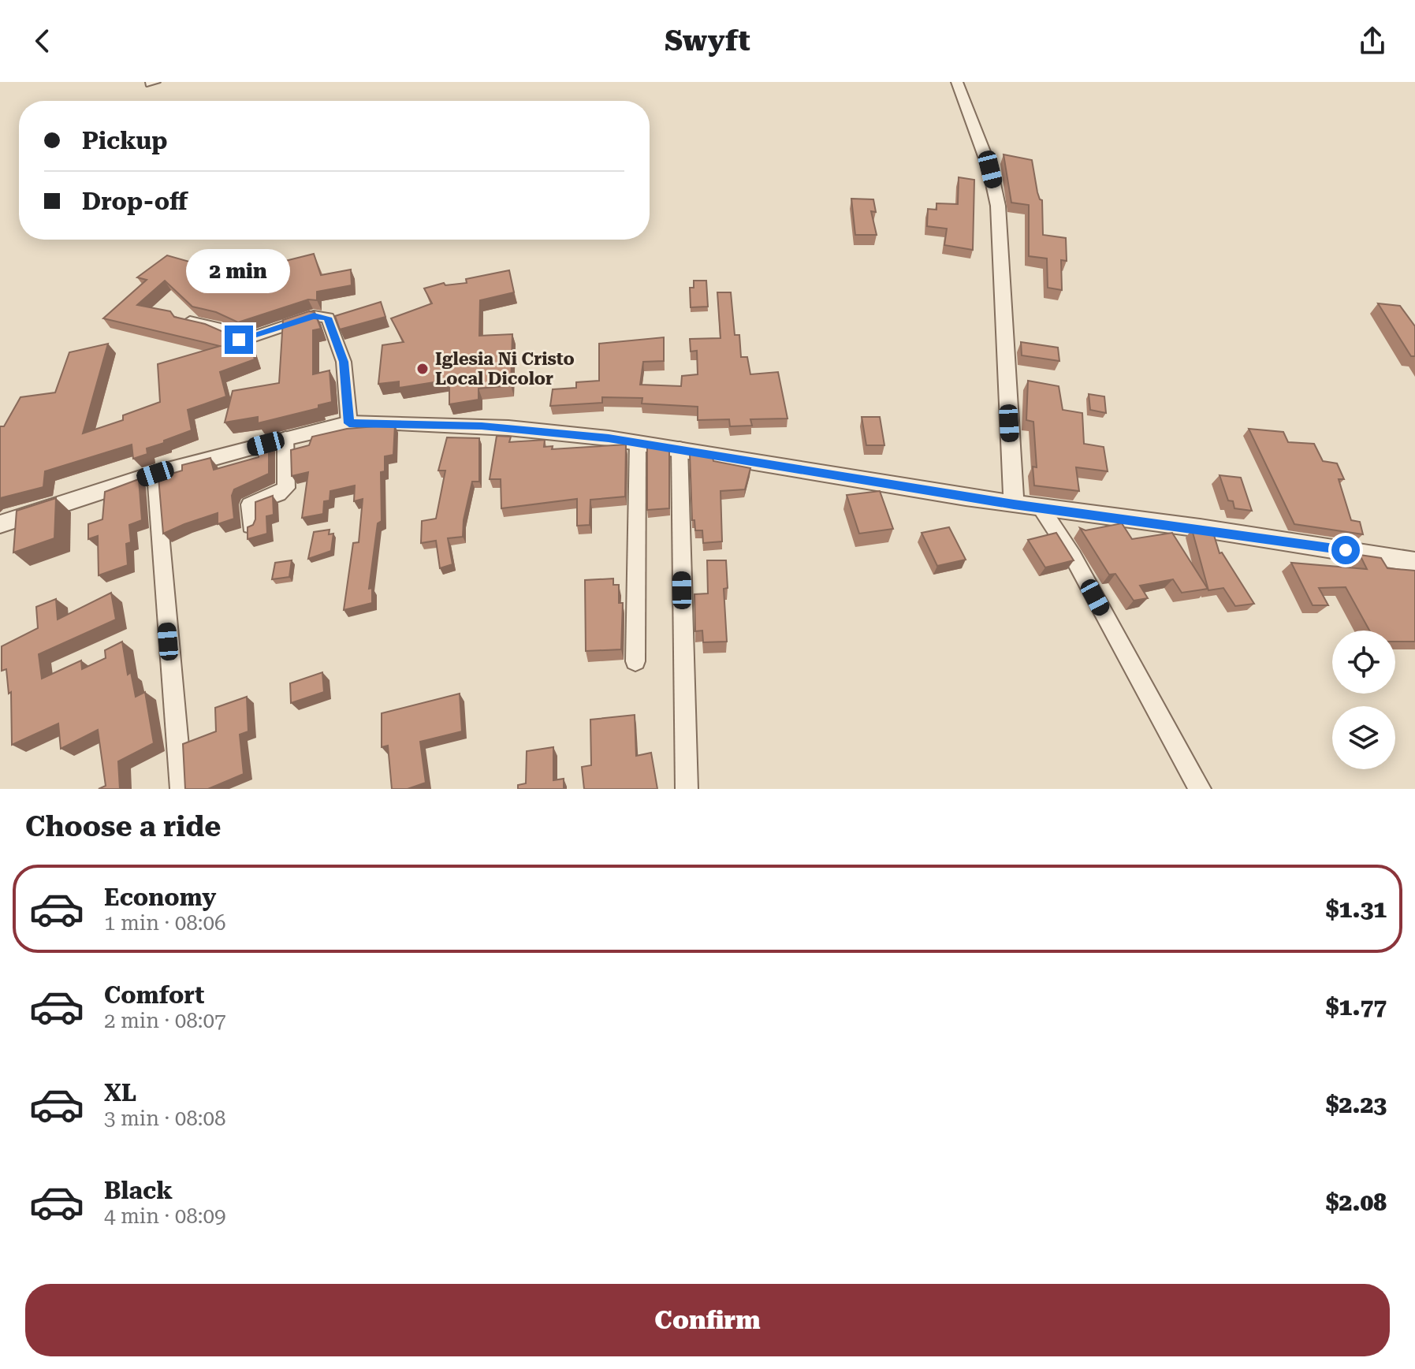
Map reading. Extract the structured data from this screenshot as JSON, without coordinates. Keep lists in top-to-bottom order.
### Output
{
  "places": ["Iglesia Ni Cristo Local Dicolor"],
  "page": {
    "header": "Swyft",
    "banner": ["Pickup", "Drop-off"],
    "bubble": "2 min",
    "heading": "Choose a ride",
    "list": [
      {
        "name": "Economy",
        "note": "1 min · 08:06",
        "value": "$1.31"
      },
      {
        "name": "Comfort",
        "note": "2 min · 08:07",
        "value": "$1.77"
      },
      {
        "name": "XL",
        "note": "3 min · 08:08",
        "value": "$2.23"
      },
      {
        "name": "Black",
        "note": "4 min · 08:09",
        "value": "$2.08"
      }
    ],
    "buttons": "Confirm"
  }
}
